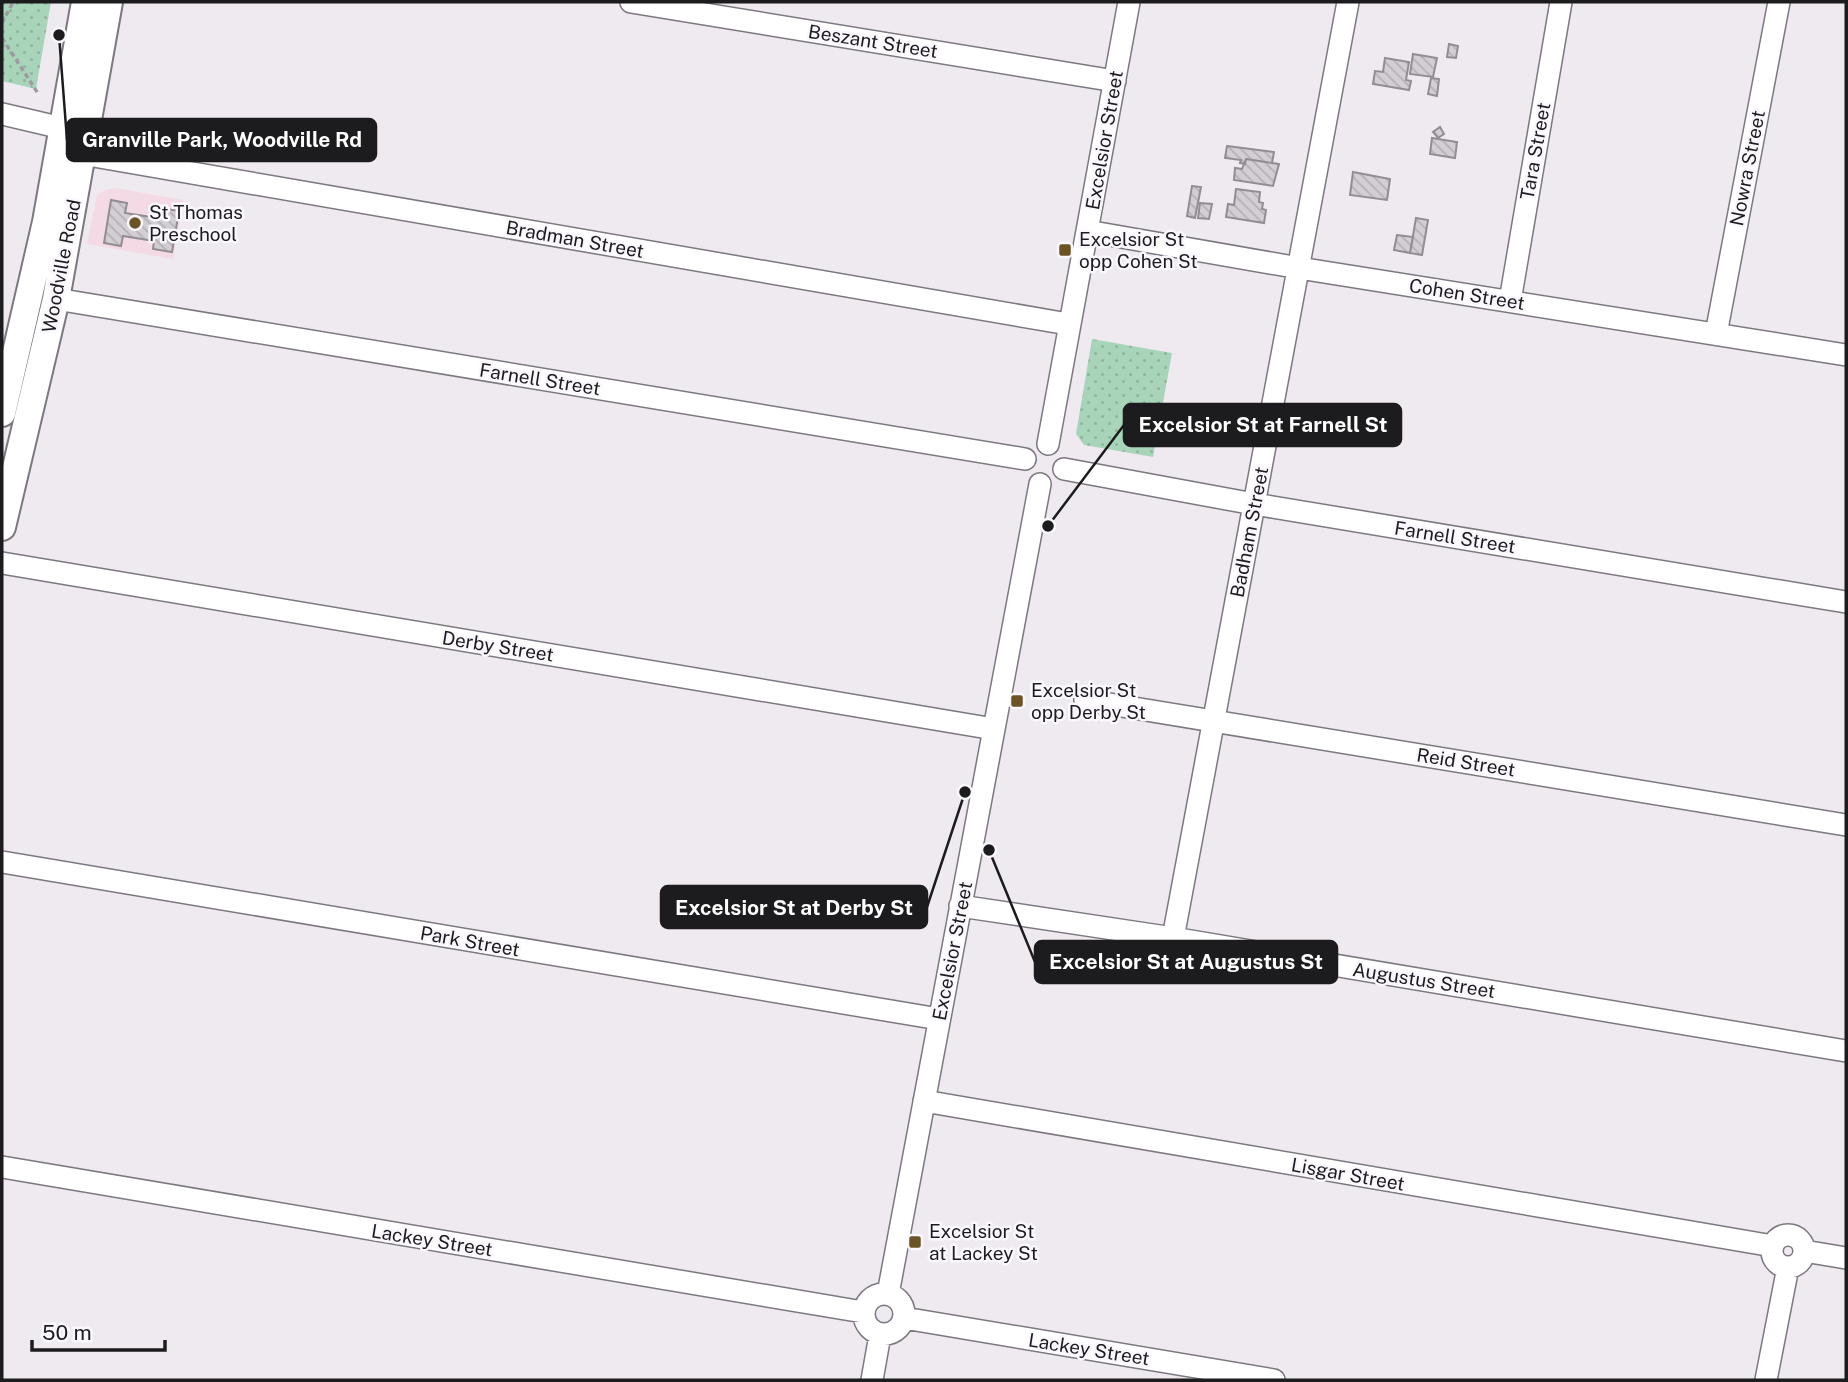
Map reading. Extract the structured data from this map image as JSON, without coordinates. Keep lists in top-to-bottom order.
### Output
{
  "streets": {
    "main road": ["Woodville Road"],
    "street": [
      "Beszant Street",
      "Excelsior Street",
      "Tara Street",
      "Nowra Street",
      "Bradman Street",
      "Cohen Street",
      "Farnell Street",
      "Badham Street",
      "Derby Street",
      "Reid Street",
      "Park Street",
      "Augustus Street",
      "Lisgar Street",
      "Lackey Street"
    ]
  },
  "crossings": [
    ["Beszant Street", "Excelsior Street"],
    ["Excelsior Street", "Bradman Street"],
    ["Excelsior Street", "Cohen Street"],
    ["Excelsior Street", "Farnell Street"],
    ["Excelsior Street", "Derby Street"],
    ["Excelsior Street", "Park Street"],
    ["Excelsior Street", "Augustus Street"],
    ["Excelsior Street", "Lisgar Street"],
    ["Excelsior Street", "Lackey Street"],
    ["Tara Street", "Cohen Street"],
    ["Nowra Street", "Cohen Street"],
    ["Bradman Street", "Woodville Road"],
    ["Woodville Road", "Farnell Street"],
    ["Cohen Street", "Badham Street"],
    ["Farnell Street", "Badham Street"],
    ["Badham Street", "Reid Street"],
    ["Badham Street", "Augustus Street"]
  ],
  "places": {
    "other": [
      "Granville Park, Woodville Rd",
      "St Thomas Preschool",
      "Excelsior St at Farnell St",
      "Excelsior St at Derby St",
      "Excelsior St at Augustus St"
    ],
    "transit": ["Excelsior St opp Cohen St", "Excelsior St opp Derby St", "Excelsior St at Lackey St"]
  },
  "scale_bar": "50 m"
}
